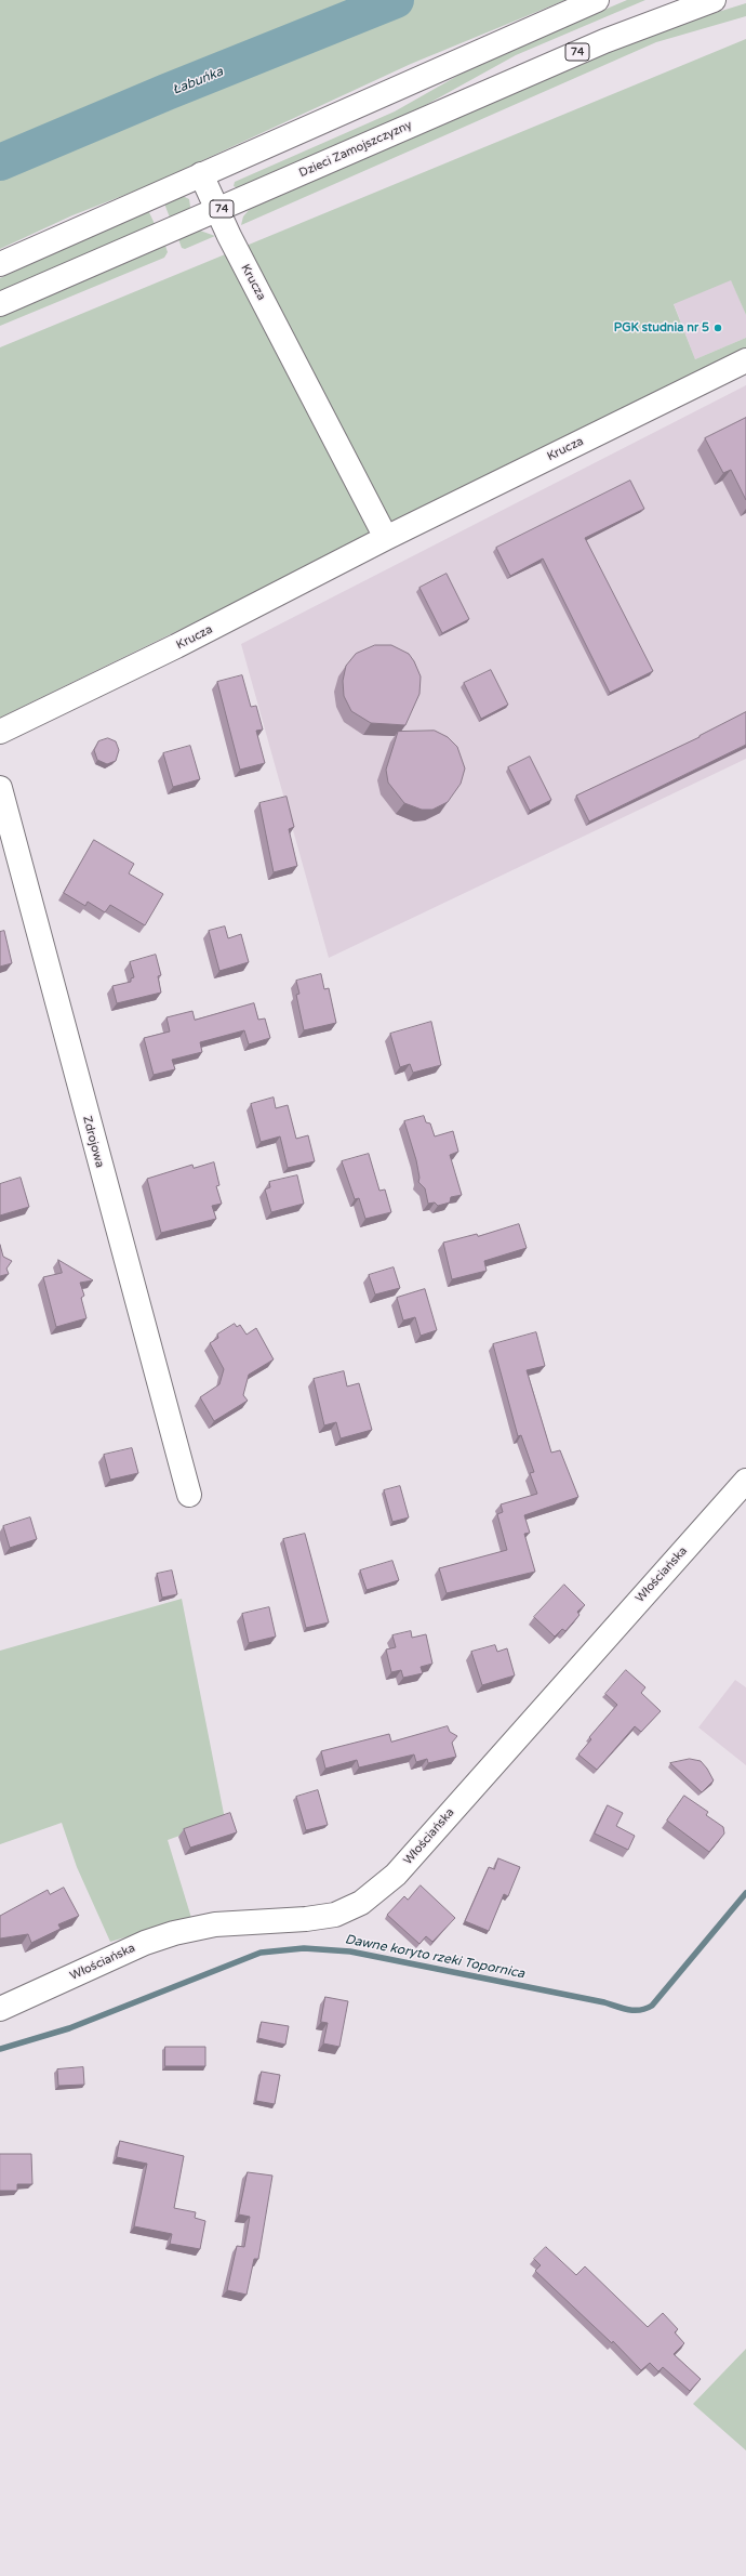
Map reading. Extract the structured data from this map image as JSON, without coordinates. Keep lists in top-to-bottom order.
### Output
{
  "streets": {
    "street": [
      "74",
      "Dzieci Zamojszczyzny",
      "Krucza",
      "Zdrojowa",
      "Włościańska"
    ]
  },
  "crossings": [
    ["Dzieci Zamojszczyzny", "Krucza"]
  ],
  "water": ["Łabuńka", "Dawne koryto rzeki Topornica"],
  "places": ["PGK studnia nr 5"]
}
